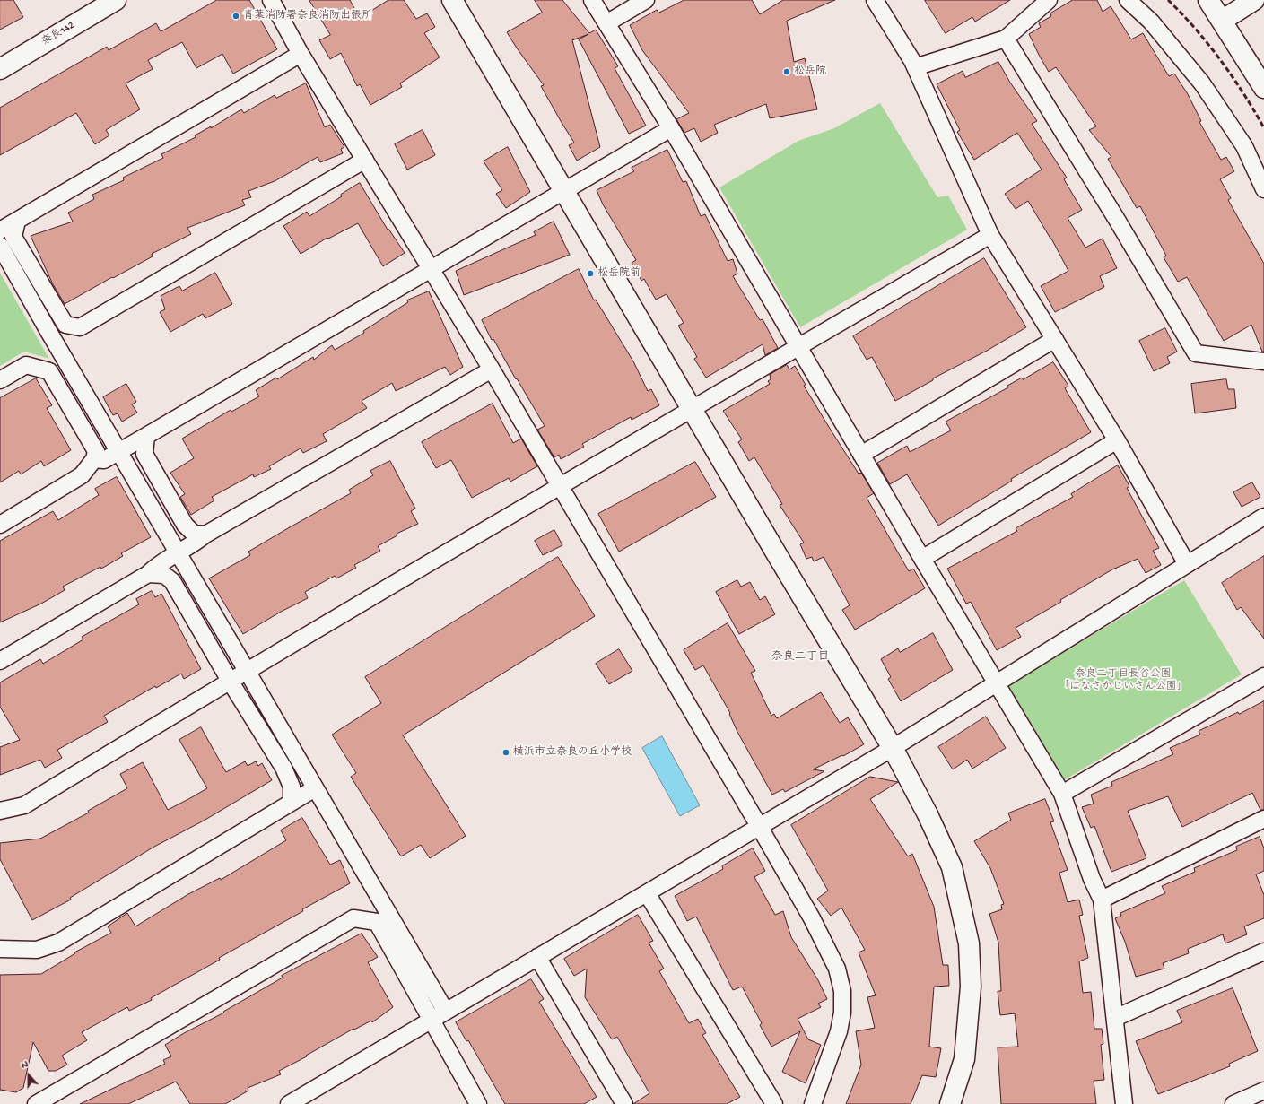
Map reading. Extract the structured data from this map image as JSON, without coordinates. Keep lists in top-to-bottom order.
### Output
{
  "streets": {
    "street": ["奈良142"]
  },
  "districts": ["奈良二丁目"],
  "parks": ["奈良二丁目長谷公園 「はなさかじいさん公園」"],
  "places": [
    "青葉消防署奈良消防出張所",
    "松岳院",
    "松岳院前",
    "横浜市立奈良の丘小学校"
  ],
  "north": "top"
}
